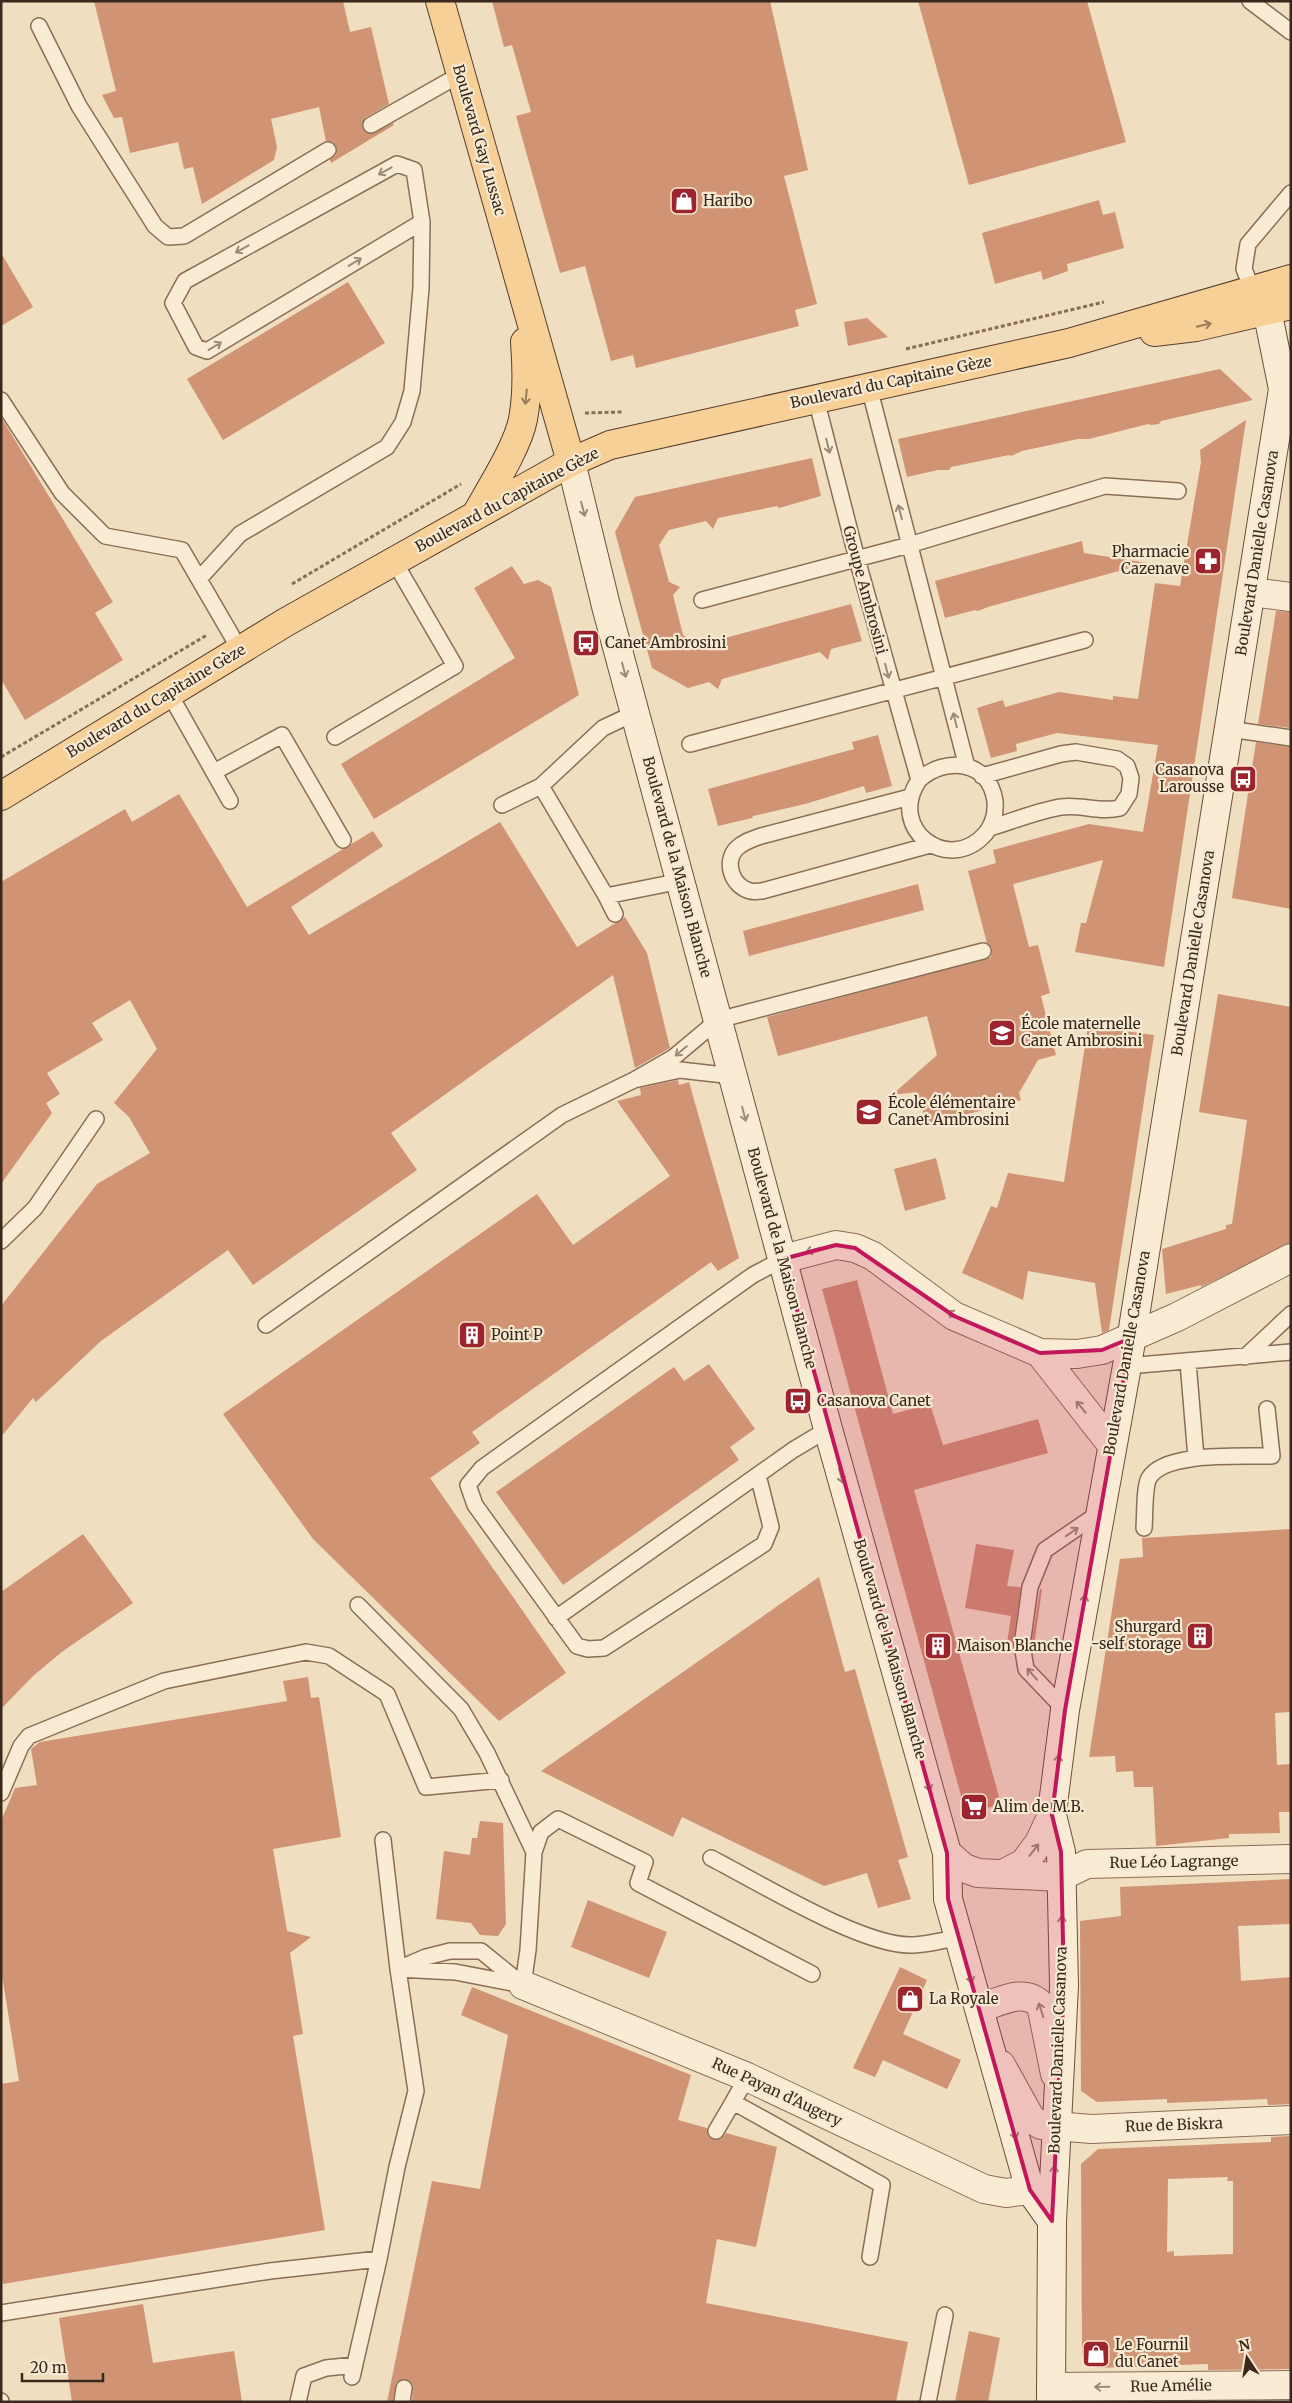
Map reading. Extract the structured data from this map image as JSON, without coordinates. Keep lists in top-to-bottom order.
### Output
{
  "streets": {
    "main road": ["Boulevard Gay Lussac", "Boulevard du Capitaine Gèze"],
    "street": [
      "Boulevard Danielle Casanova",
      "Boulevard de la Maison Blanche",
      "Rue Léo Lagrange",
      "Rue Payan d'Augery",
      "Rue de Biskra",
      "Rue Amélie"
    ],
    "lane": ["Groupe Ambrosini"]
  },
  "crossings": [
    ["Boulevard Gay Lussac", "Boulevard du Capitaine Gèze"],
    ["Boulevard Gay Lussac", "Boulevard de la Maison Blanche"],
    ["Boulevard du Capitaine Gèze", "Boulevard Danielle Casanova"],
    ["Boulevard du Capitaine Gèze", "Groupe Ambrosini"],
    ["Boulevard du Capitaine Gèze", "Boulevard de la Maison Blanche"],
    ["Boulevard Danielle Casanova", "Boulevard de la Maison Blanche"],
    ["Boulevard Danielle Casanova", "Rue Léo Lagrange"],
    ["Boulevard Danielle Casanova", "Rue de Biskra"],
    ["Boulevard Danielle Casanova", "Rue Amélie"],
    ["Boulevard de la Maison Blanche", "Rue Payan d'Augery"],
    ["Boulevard de la Maison Blanche", "Rue de Biskra"]
  ],
  "one_way": ["Boulevard de la Maison Blanche", "Rue Amélie"],
  "places": {
    "shop": ["Haribo", "La Royale", "Le Fournil du Canet"],
    "pharmacy": ["Pharmacie Cazenave"],
    "bus stop": ["Canet Ambrosini", "Casanova Larousse", "Casanova Canet"],
    "school or university": ["École maternelle Canet Ambrosini", "École élémentaire Canet Ambrosini"],
    "building": ["Point P", "Shurgard -self storage", "Maison Blanche"],
    "supermarket": ["Alim de M.B."]
  },
  "scale_bar": "20 m",
  "north": "top"
}
